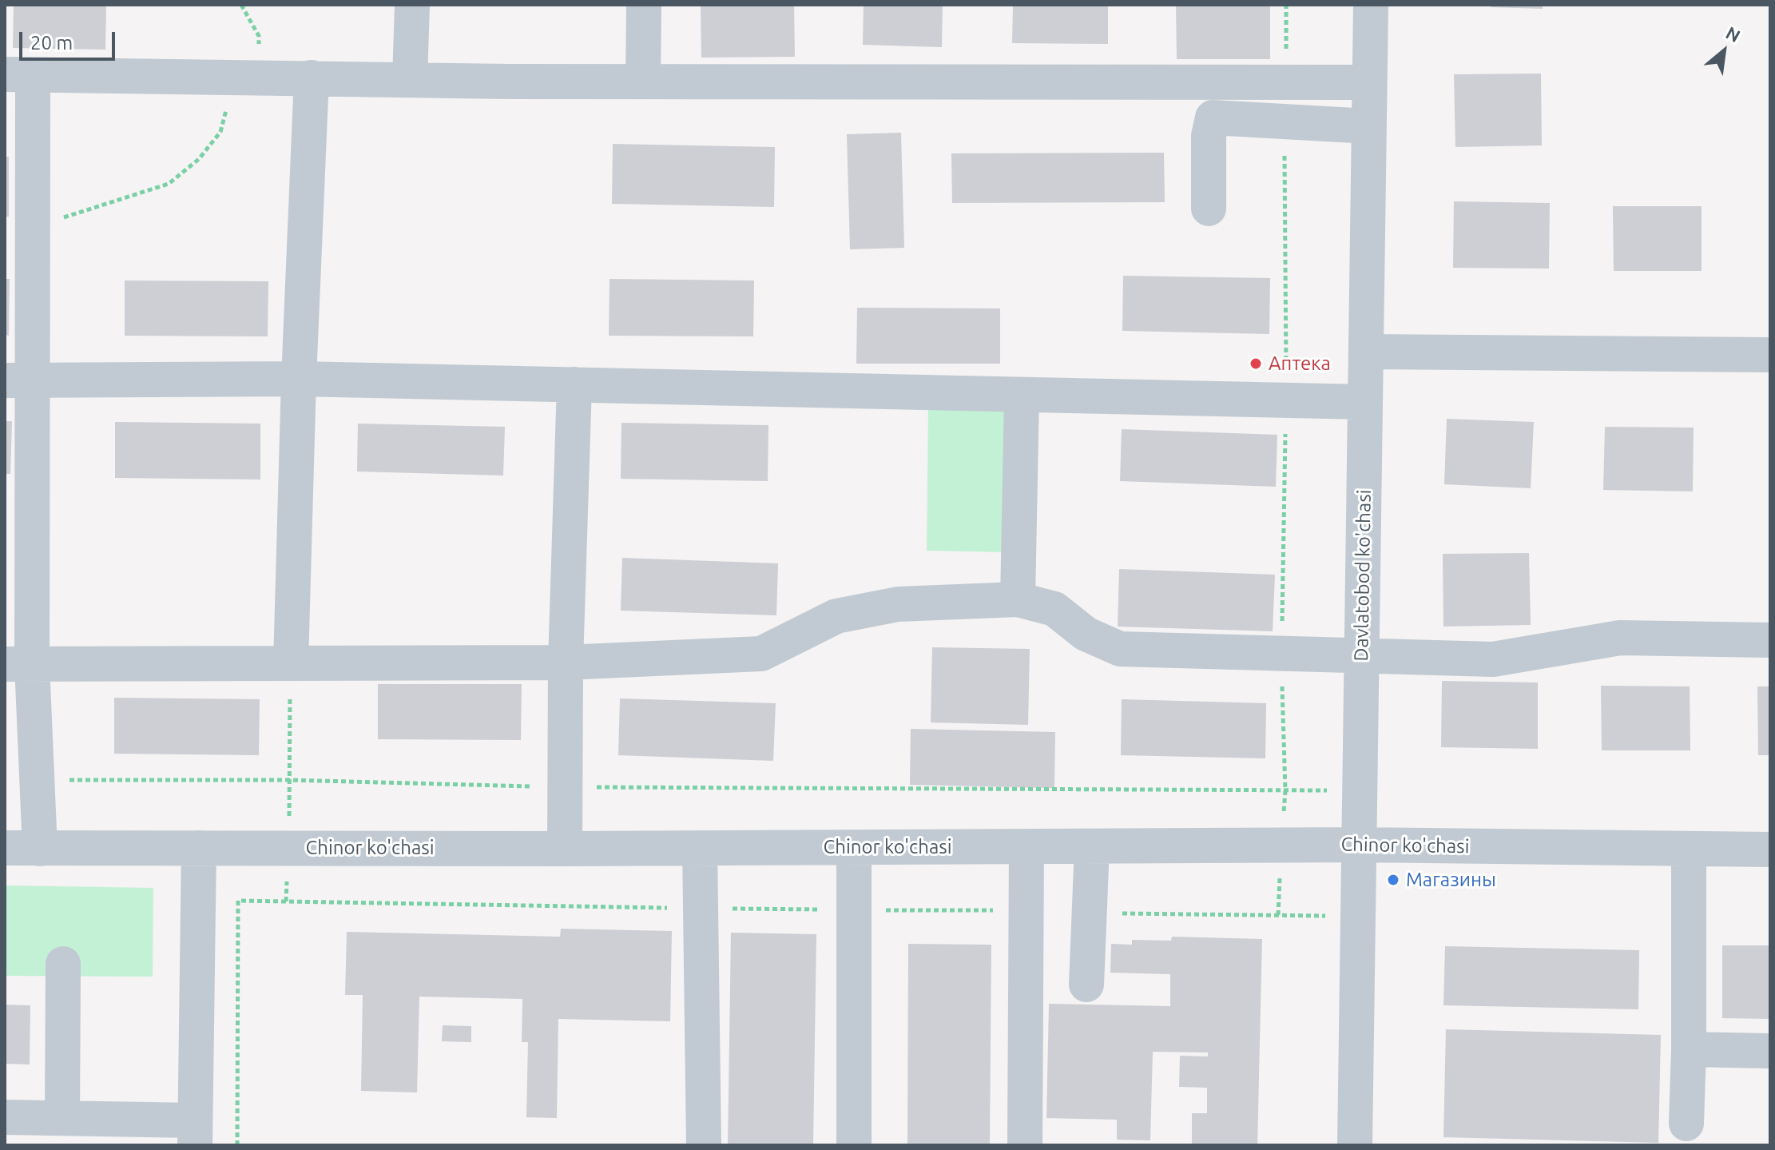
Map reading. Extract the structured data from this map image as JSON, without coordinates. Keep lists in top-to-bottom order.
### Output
{
  "streets": {
    "street": ["Davlatobod ko'chasi", "Chinor ko'chasi"]
  },
  "crossings": [
    ["Davlatobod ko'chasi", "Chinor ko'chasi"]
  ],
  "places": ["Аптека", "Магазины"],
  "scale_bar": "20 m",
  "north": "top right"
}
